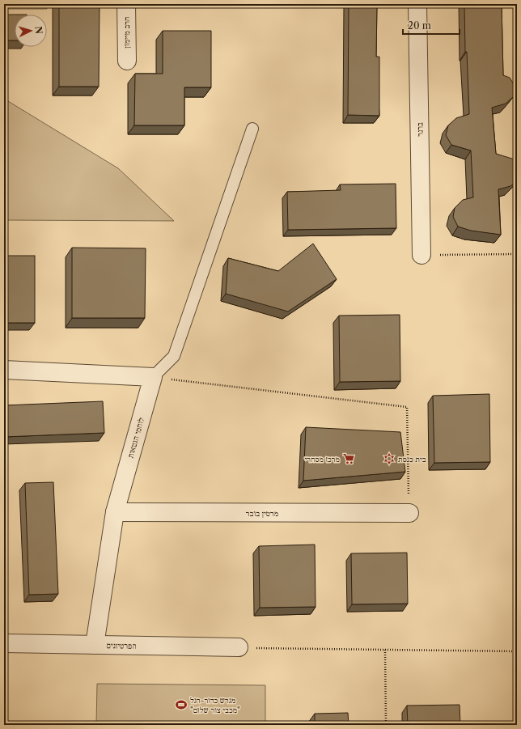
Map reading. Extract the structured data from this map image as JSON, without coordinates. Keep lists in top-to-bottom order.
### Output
{
  "streets": {
    "street": [
      "הרב מיימון",
      "ברנר",
      "לוחמי הגטאות",
      "מרטין בובר",
      "הפרטיזנים"
    ]
  },
  "crossings": [
    ["לוחמי הגטאות", "מרטין בובר"],
    ["לוחמי הגטאות", "הפרטיזנים"]
  ],
  "places": {
    "supermarket": ["מרכז מסחרי"],
    "synagogue": ["בית כנסת"],
    "sports": ["מגרש כדור-רגל \"מכבי צור שלום\""]
  },
  "scale_bar": "20 m",
  "north": "right"
}
